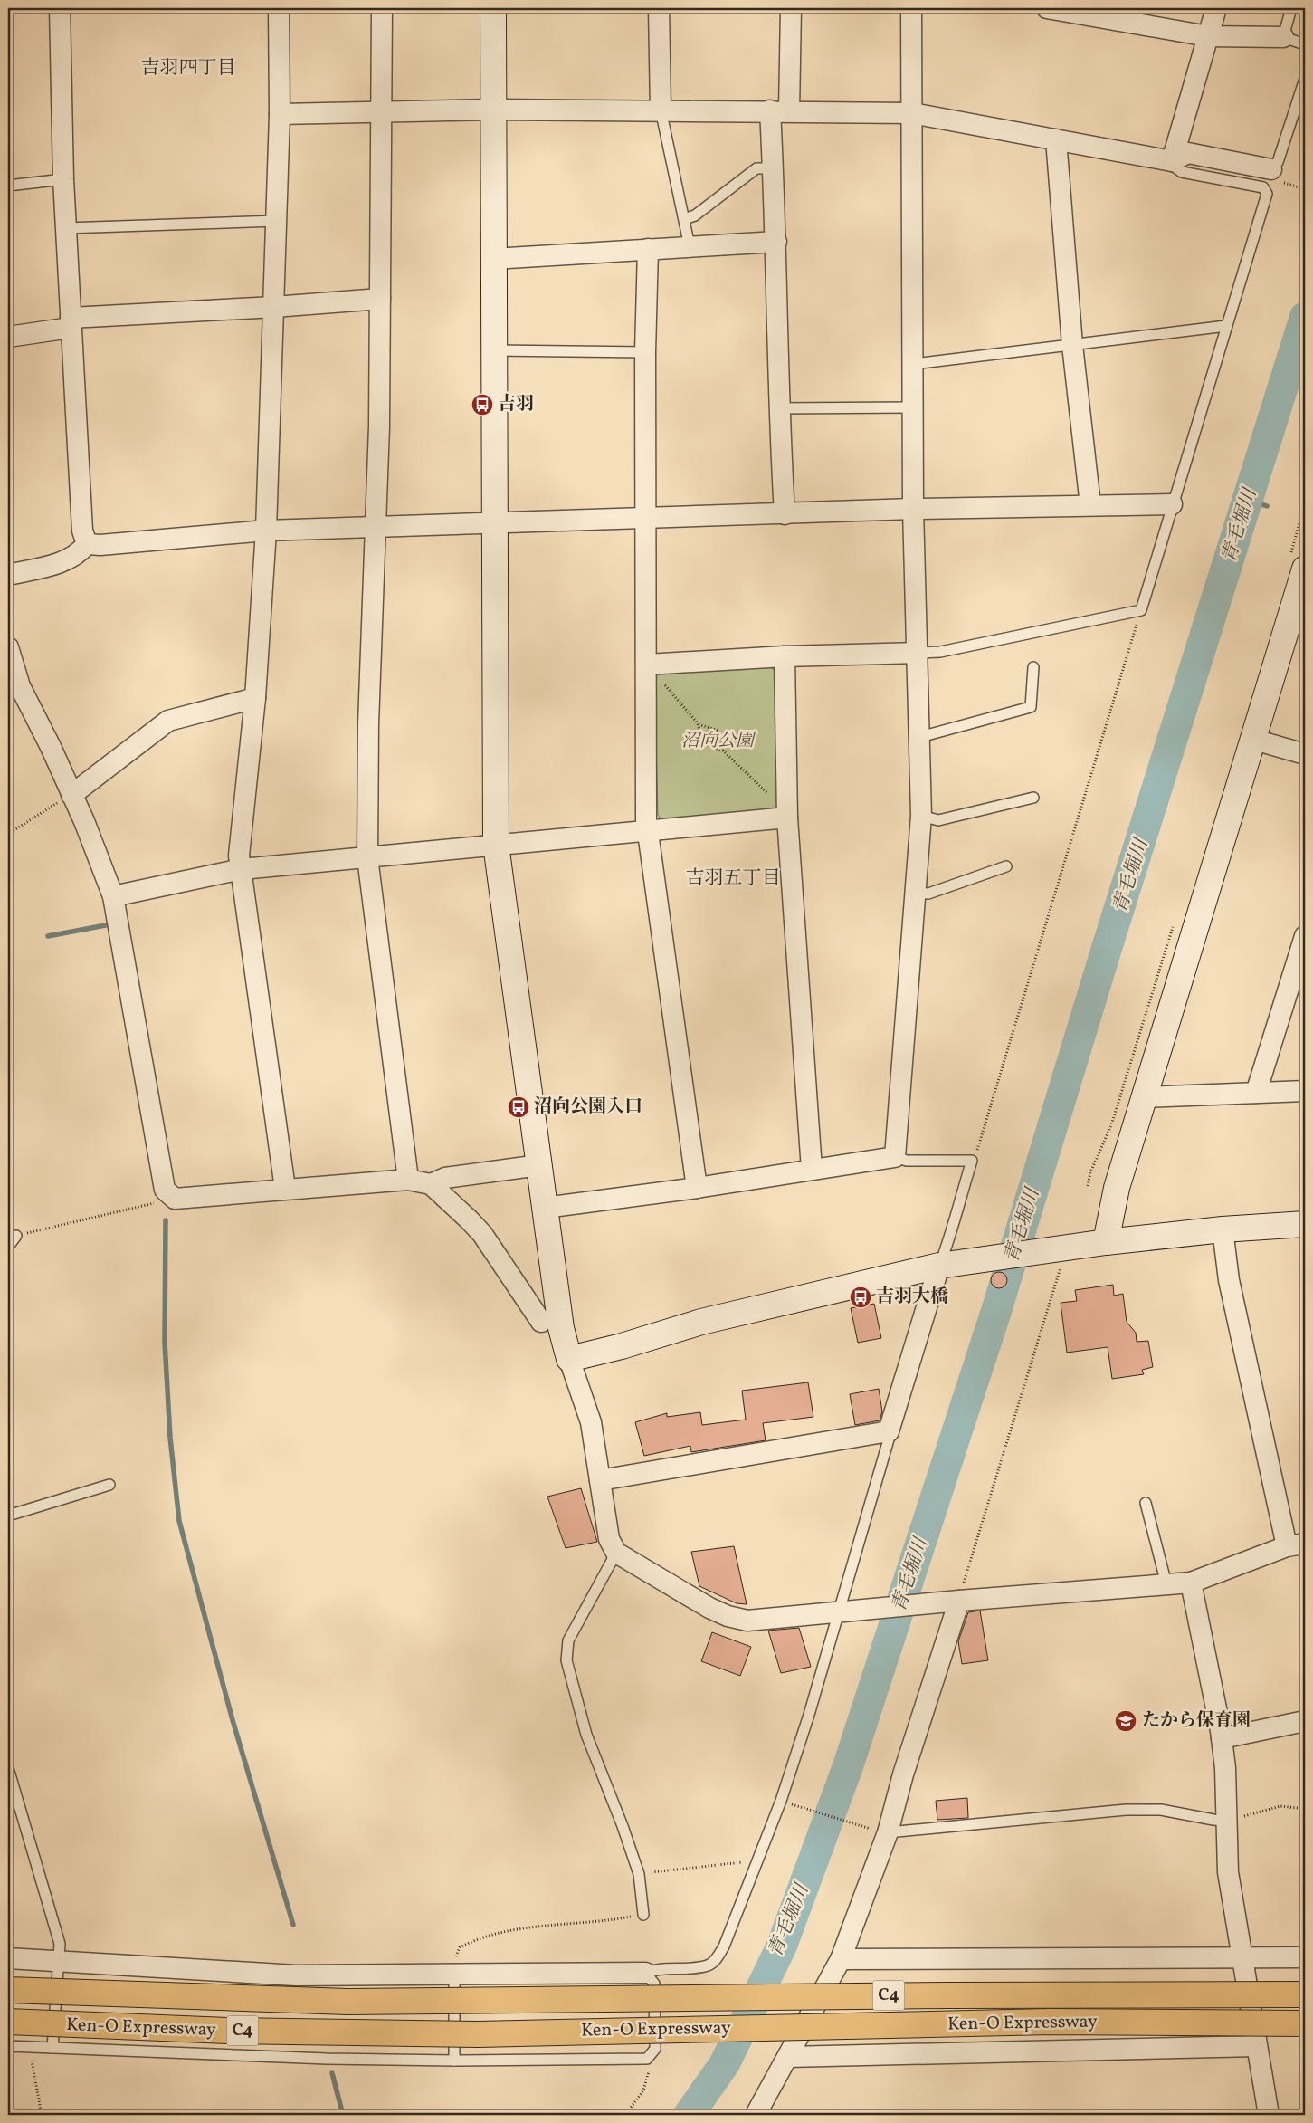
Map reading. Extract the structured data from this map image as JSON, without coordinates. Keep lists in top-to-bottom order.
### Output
{
  "streets": {
    "highway": ["C4", "Ken-O Expressway"]
  },
  "districts": ["吉羽四丁目", "吉羽五丁目"],
  "water": ["青毛堀川"],
  "parks": ["沼向公園"],
  "places": {
    "bus stop": ["吉羽", "沼向公園入口", "吉羽大橋"],
    "school or university": ["たから保育園"]
  }
}
